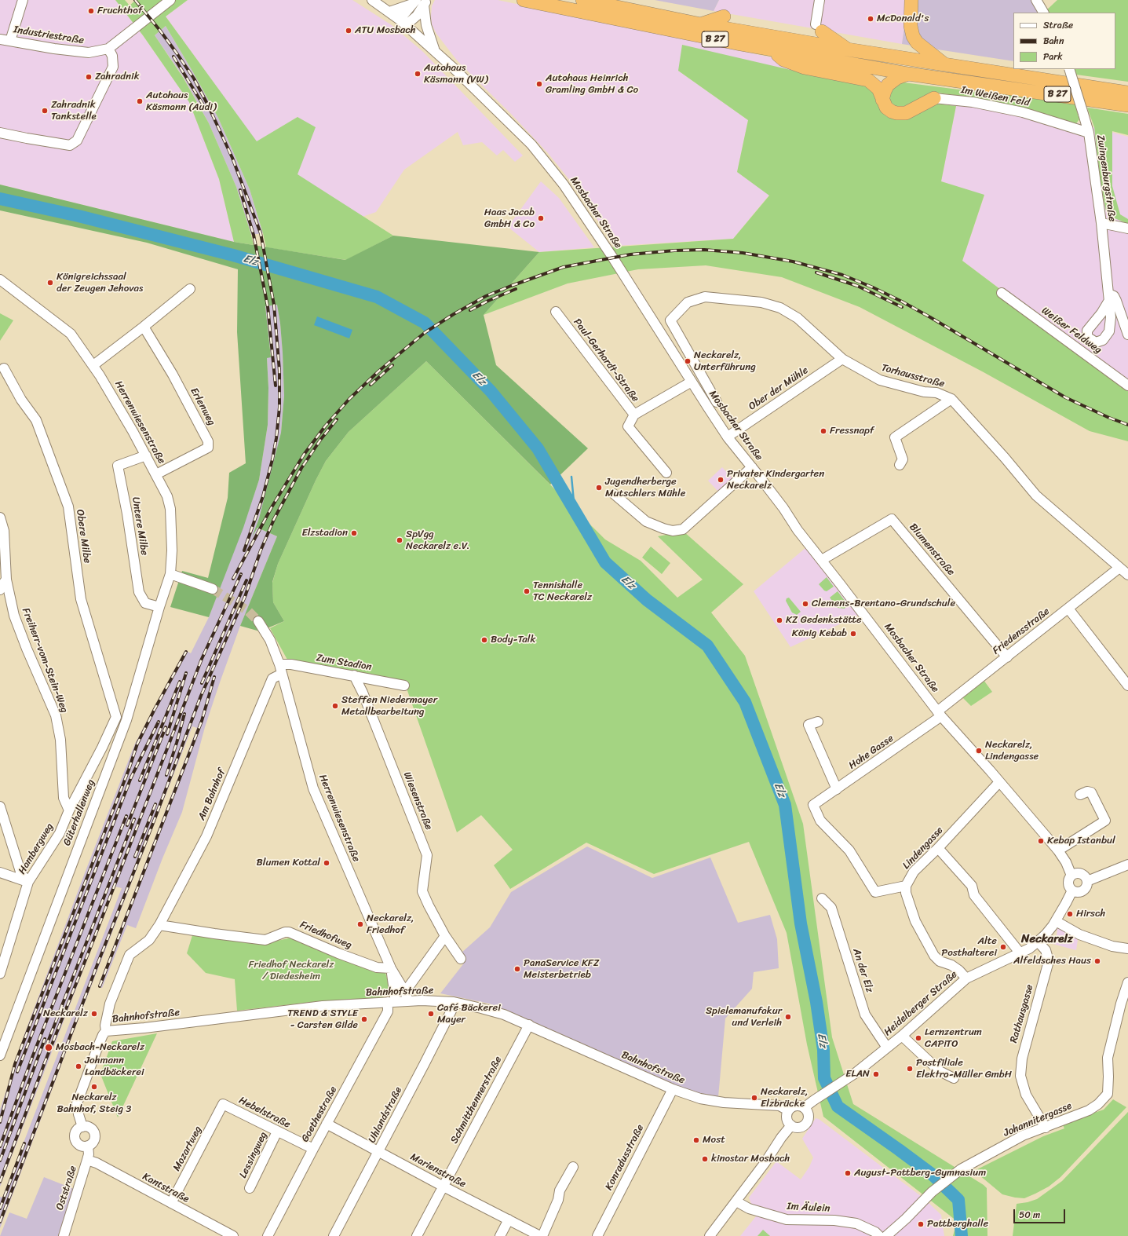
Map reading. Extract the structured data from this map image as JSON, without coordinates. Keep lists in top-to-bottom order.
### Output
{
  "streets": {
    "highway": ["B 27"],
    "street": [
      "Industriestraße",
      "Im Weißen Feld",
      "Zwingenburgstraße",
      "Mosbacher Straße",
      "Weißer Feldweg",
      "Paul-Gerhardt-Straße",
      "Torhausstraße",
      "Ober der Mühle",
      "Erlenweg",
      "Herrenwiesenstraße",
      "Untere Milbe",
      "Obere Milbe",
      "Blumenstraße",
      "Friedensstraße",
      "Freiherr-vom-Stein-Weg",
      "Zum Stadion",
      "Hohe Gasse",
      "Am Bahnhof",
      "Wiesenstraße",
      "Güterhallenweg",
      "Lindengasse",
      "Hambergweg",
      "Friedhofweg",
      "An der Elz",
      "Bahnhofstraße",
      "Heidelberger Straße",
      "Rathausgasse",
      "Schmitthennerstraße",
      "Hebelstraße",
      "Goethestraße",
      "Uhlandstraße",
      "Johannitergasse",
      "Mozartweg",
      "Lessingweg",
      "Konradusstraße",
      "Marienstraße",
      "Oststraße",
      "Kantstraße",
      "Im Äulein"
    ]
  },
  "crossings": [
    ["Im Weißen Feld", "Zwingenburgstraße"],
    ["Mosbacher Straße", "Paul-Gerhardt-Straße"],
    ["Mosbacher Straße", "Ober der Mühle"],
    ["Mosbacher Straße", "Blumenstraße"],
    ["Mosbacher Straße", "Friedensstraße"],
    ["Mosbacher Straße", "Hohe Gasse"],
    ["Mosbacher Straße", "Lindengasse"],
    ["Mosbacher Straße", "Heidelberger Straße"],
    ["Torhausstraße", "Ober der Mühle"],
    ["Torhausstraße", "Friedensstraße"],
    ["Erlenweg", "Herrenwiesenstraße"],
    ["Herrenwiesenstraße", "Untere Milbe"],
    ["Herrenwiesenstraße", "Zum Stadion"],
    ["Herrenwiesenstraße", "Am Bahnhof"],
    ["Herrenwiesenstraße", "Güterhallenweg"],
    ["Herrenwiesenstraße", "Friedhofweg"],
    ["Herrenwiesenstraße", "Bahnhofstraße"],
    ["Herrenwiesenstraße", "Goethestraße"],
    ["Untere Milbe", "Güterhallenweg"],
    ["Obere Milbe", "Hambergweg"],
    ["Blumenstraße", "Friedensstraße"],
    ["Friedensstraße", "Hohe Gasse"],
    ["Freiherr-vom-Stein-Weg", "Hambergweg"],
    ["Zum Stadion", "Wiesenstraße"],
    ["Hohe Gasse", "Lindengasse"],
    ["Am Bahnhof", "Friedhofweg"],
    ["Am Bahnhof", "Bahnhofstraße"],
    ["Lindengasse", "Heidelberger Straße"],
    ["An der Elz", "Heidelberger Straße"],
    ["Bahnhofstraße", "Heidelberger Straße"],
    ["Bahnhofstraße", "Schmitthennerstraße"],
    ["Bahnhofstraße", "Goethestraße"],
    ["Bahnhofstraße", "Uhlandstraße"],
    ["Bahnhofstraße", "Konradusstraße"],
    ["Heidelberger Straße", "Rathausgasse"],
    ["Rathausgasse", "Johannitergasse"],
    ["Schmitthennerstraße", "Marienstraße"],
    ["Hebelstraße", "Goethestraße"],
    ["Hebelstraße", "Mozartweg"],
    ["Hebelstraße", "Lessingweg"],
    ["Goethestraße", "Marienstraße"],
    ["Uhlandstraße", "Marienstraße"],
    ["Mozartweg", "Kantstraße"],
    ["Oststraße", "Kantstraße"]
  ],
  "districts": ["Neckarelz"],
  "water": ["Elz"],
  "parks": ["Friedhof Neckarelz / Diedesheim"],
  "places": [
    "Fruchthof",
    "McDonald's",
    "ATU Mosbach",
    "Autohaus Käsmann (VW)",
    "Zahradnik",
    "Autohaus Heinrich Gramling GmbH & Co",
    "Autohaus Käsmann (Audi)",
    "Zahradnik Tankstelle",
    "Haas Jacob GmbH & Co",
    "Königreichssaal der Zeugen Jehovas",
    "Neckarelz, Unterführung",
    "Fressnapf",
    "Privater Kindergarten Neckarelz",
    "Jugendherberge Mutschlers Mühle",
    "Elzstadion",
    "SpVgg Neckarelz e.V.",
    "Tennishalle TC Neckarelz",
    "Clemens-Brentano-Grundschule",
    "KZ Gedenkstätte",
    "König Kebab",
    "Body-Talk",
    "Steffen Niedermayer Metallbearbeitung",
    "Neckarelz, Lindengasse",
    "Kebap Istanbul",
    "Blumen Kottal",
    "Hirsch",
    "Neckarelz, Friedhof",
    "Alte Posthalterei",
    "Alfeldsches Haus",
    "PanaService KFZ Meisterbetrieb",
    "Neckarelz",
    "Café Bäckerei Mayer",
    "Spielemanufakur und Verleih",
    "TREND & STYLE - Carsten Gilde",
    "Lernzentrum CAPiTO",
    "Mosbach-Neckarelz",
    "Johmann Landbäckerei",
    "Postfiliale Elektro-Müller GmbH",
    "ELAN",
    "Neckarelz Bahnhof, Steig 3",
    "Neckarelz, Elzbrücke",
    "Most",
    "kinostar Mosbach",
    "August-Pattberg-Gymnasium",
    "Pattberghalle"
  ],
  "legend": ["Straße", "Bahn", "Park"],
  "scale_bar": "50 m"
}
